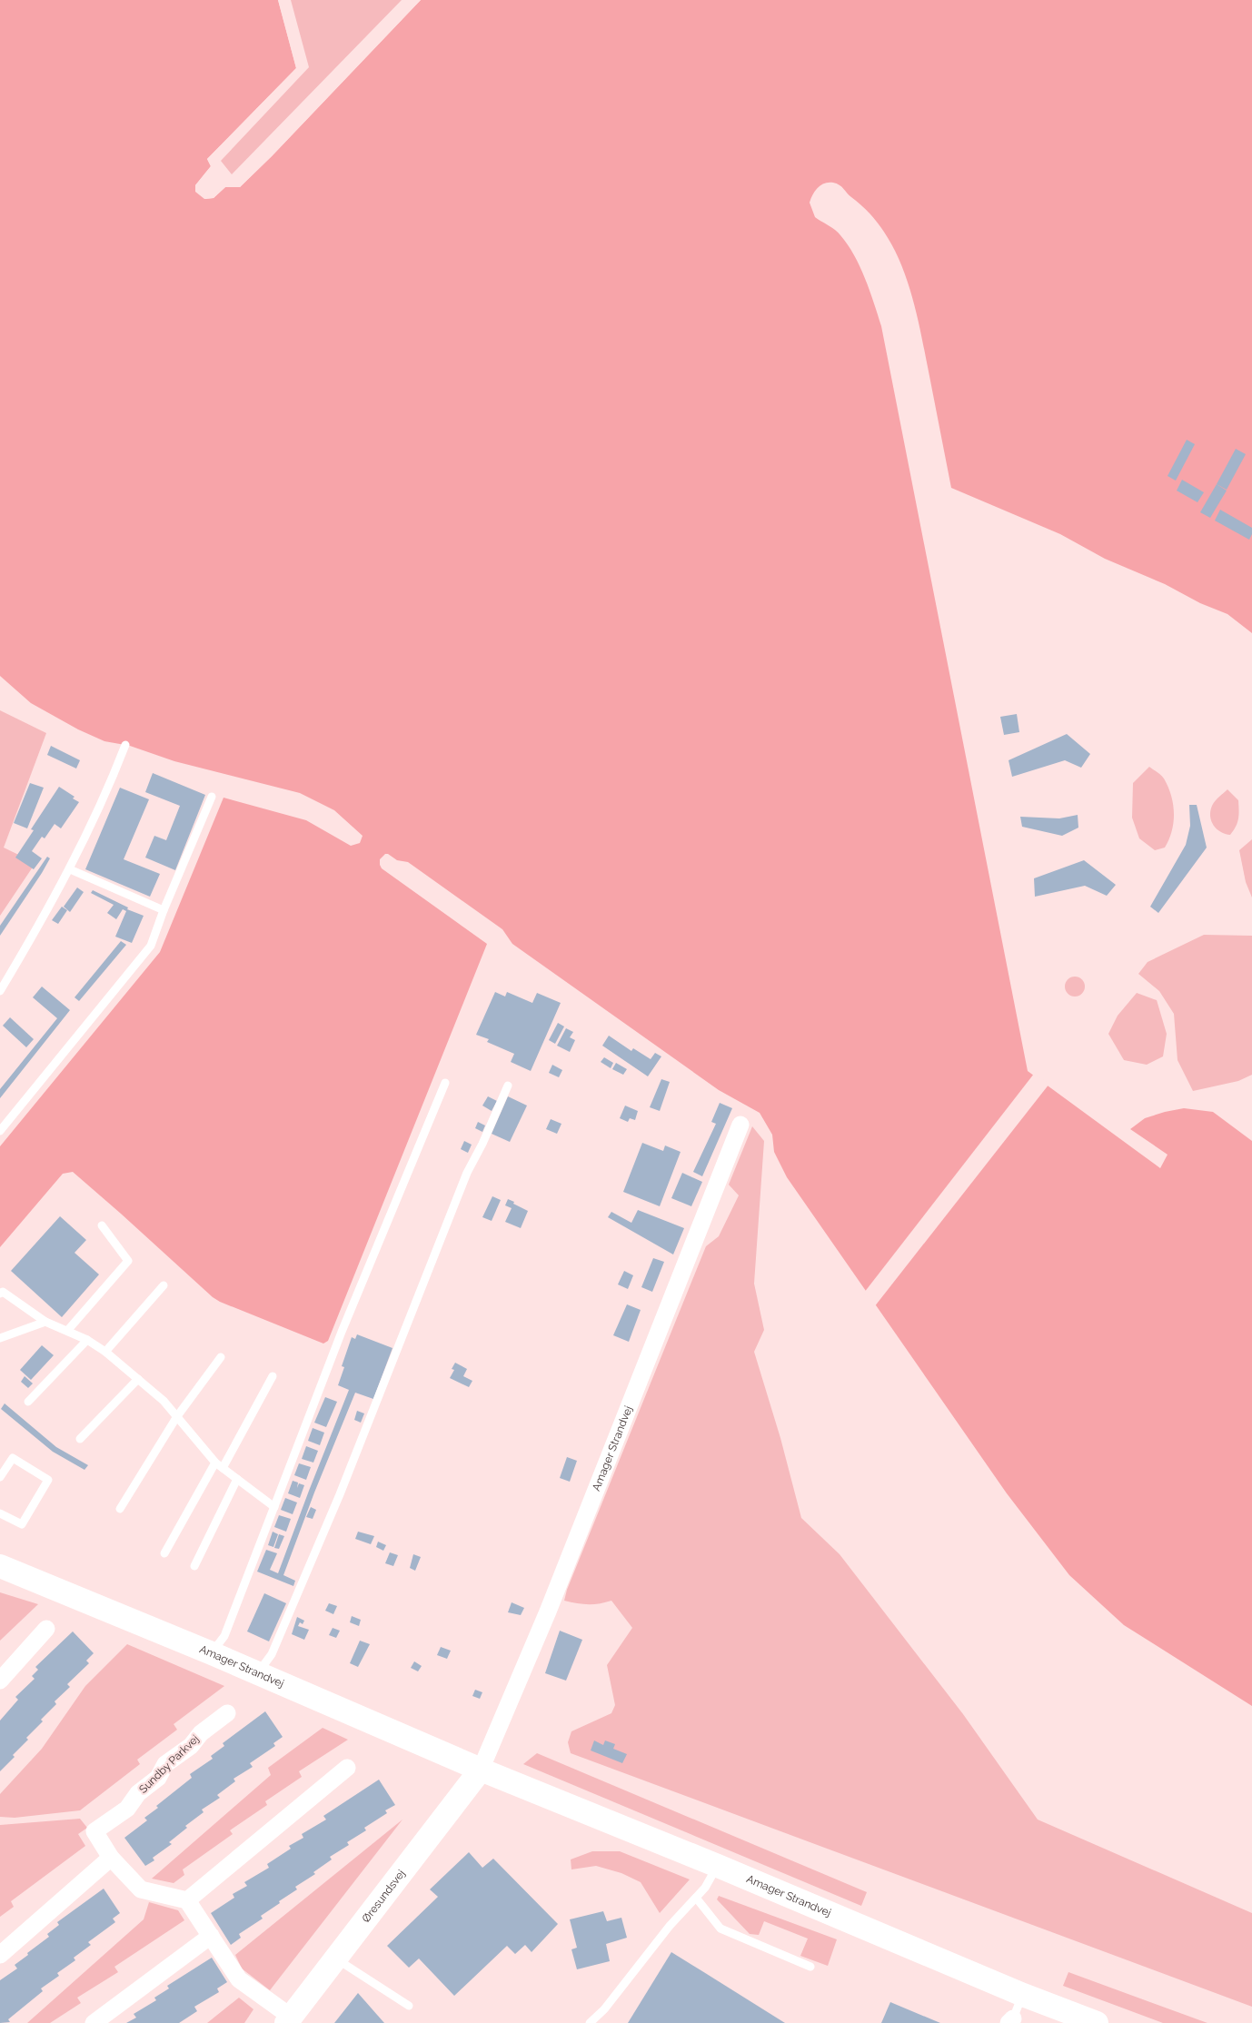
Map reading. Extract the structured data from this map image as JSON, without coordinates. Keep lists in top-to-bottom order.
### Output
{
  "streets": {
    "street": ["Amager Strandvej", "Sundby Parkvej", "Øresundsvej"]
  },
  "crossings": [
    ["Amager Strandvej", "Øresundsvej"]
  ]
}
